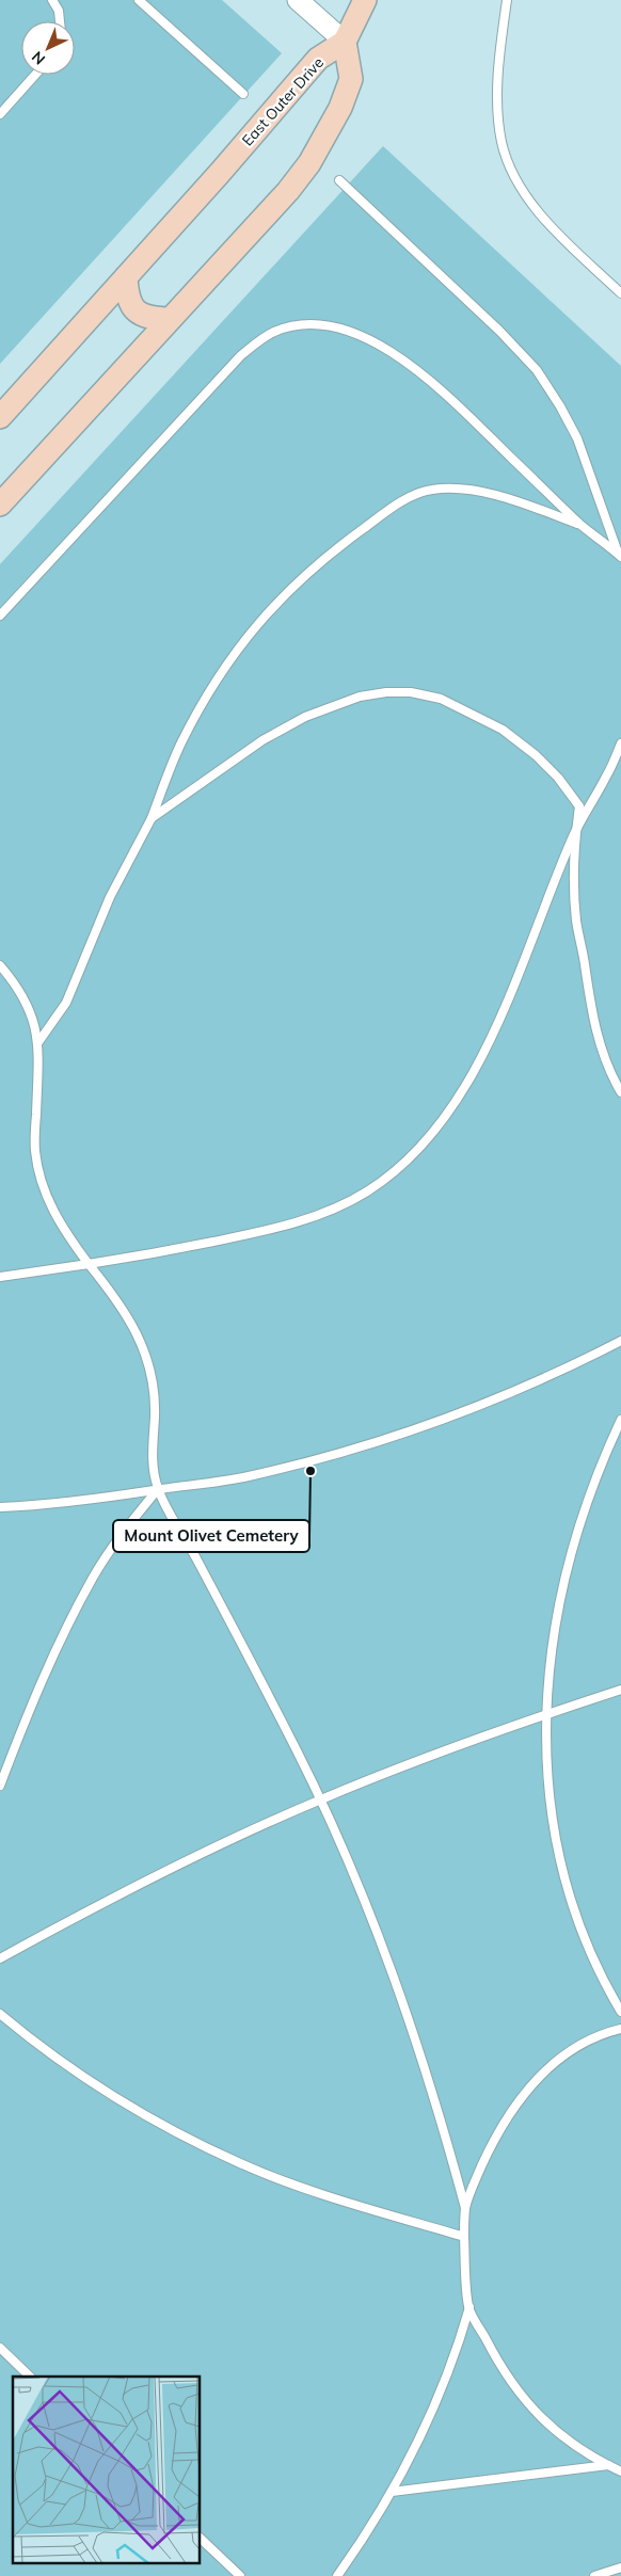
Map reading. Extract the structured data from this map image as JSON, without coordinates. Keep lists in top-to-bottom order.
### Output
{
  "streets": {
    "main road": ["East Outer Drive"]
  },
  "places": ["Mount Olivet Cemetery"],
  "north": "bottom left"
}
